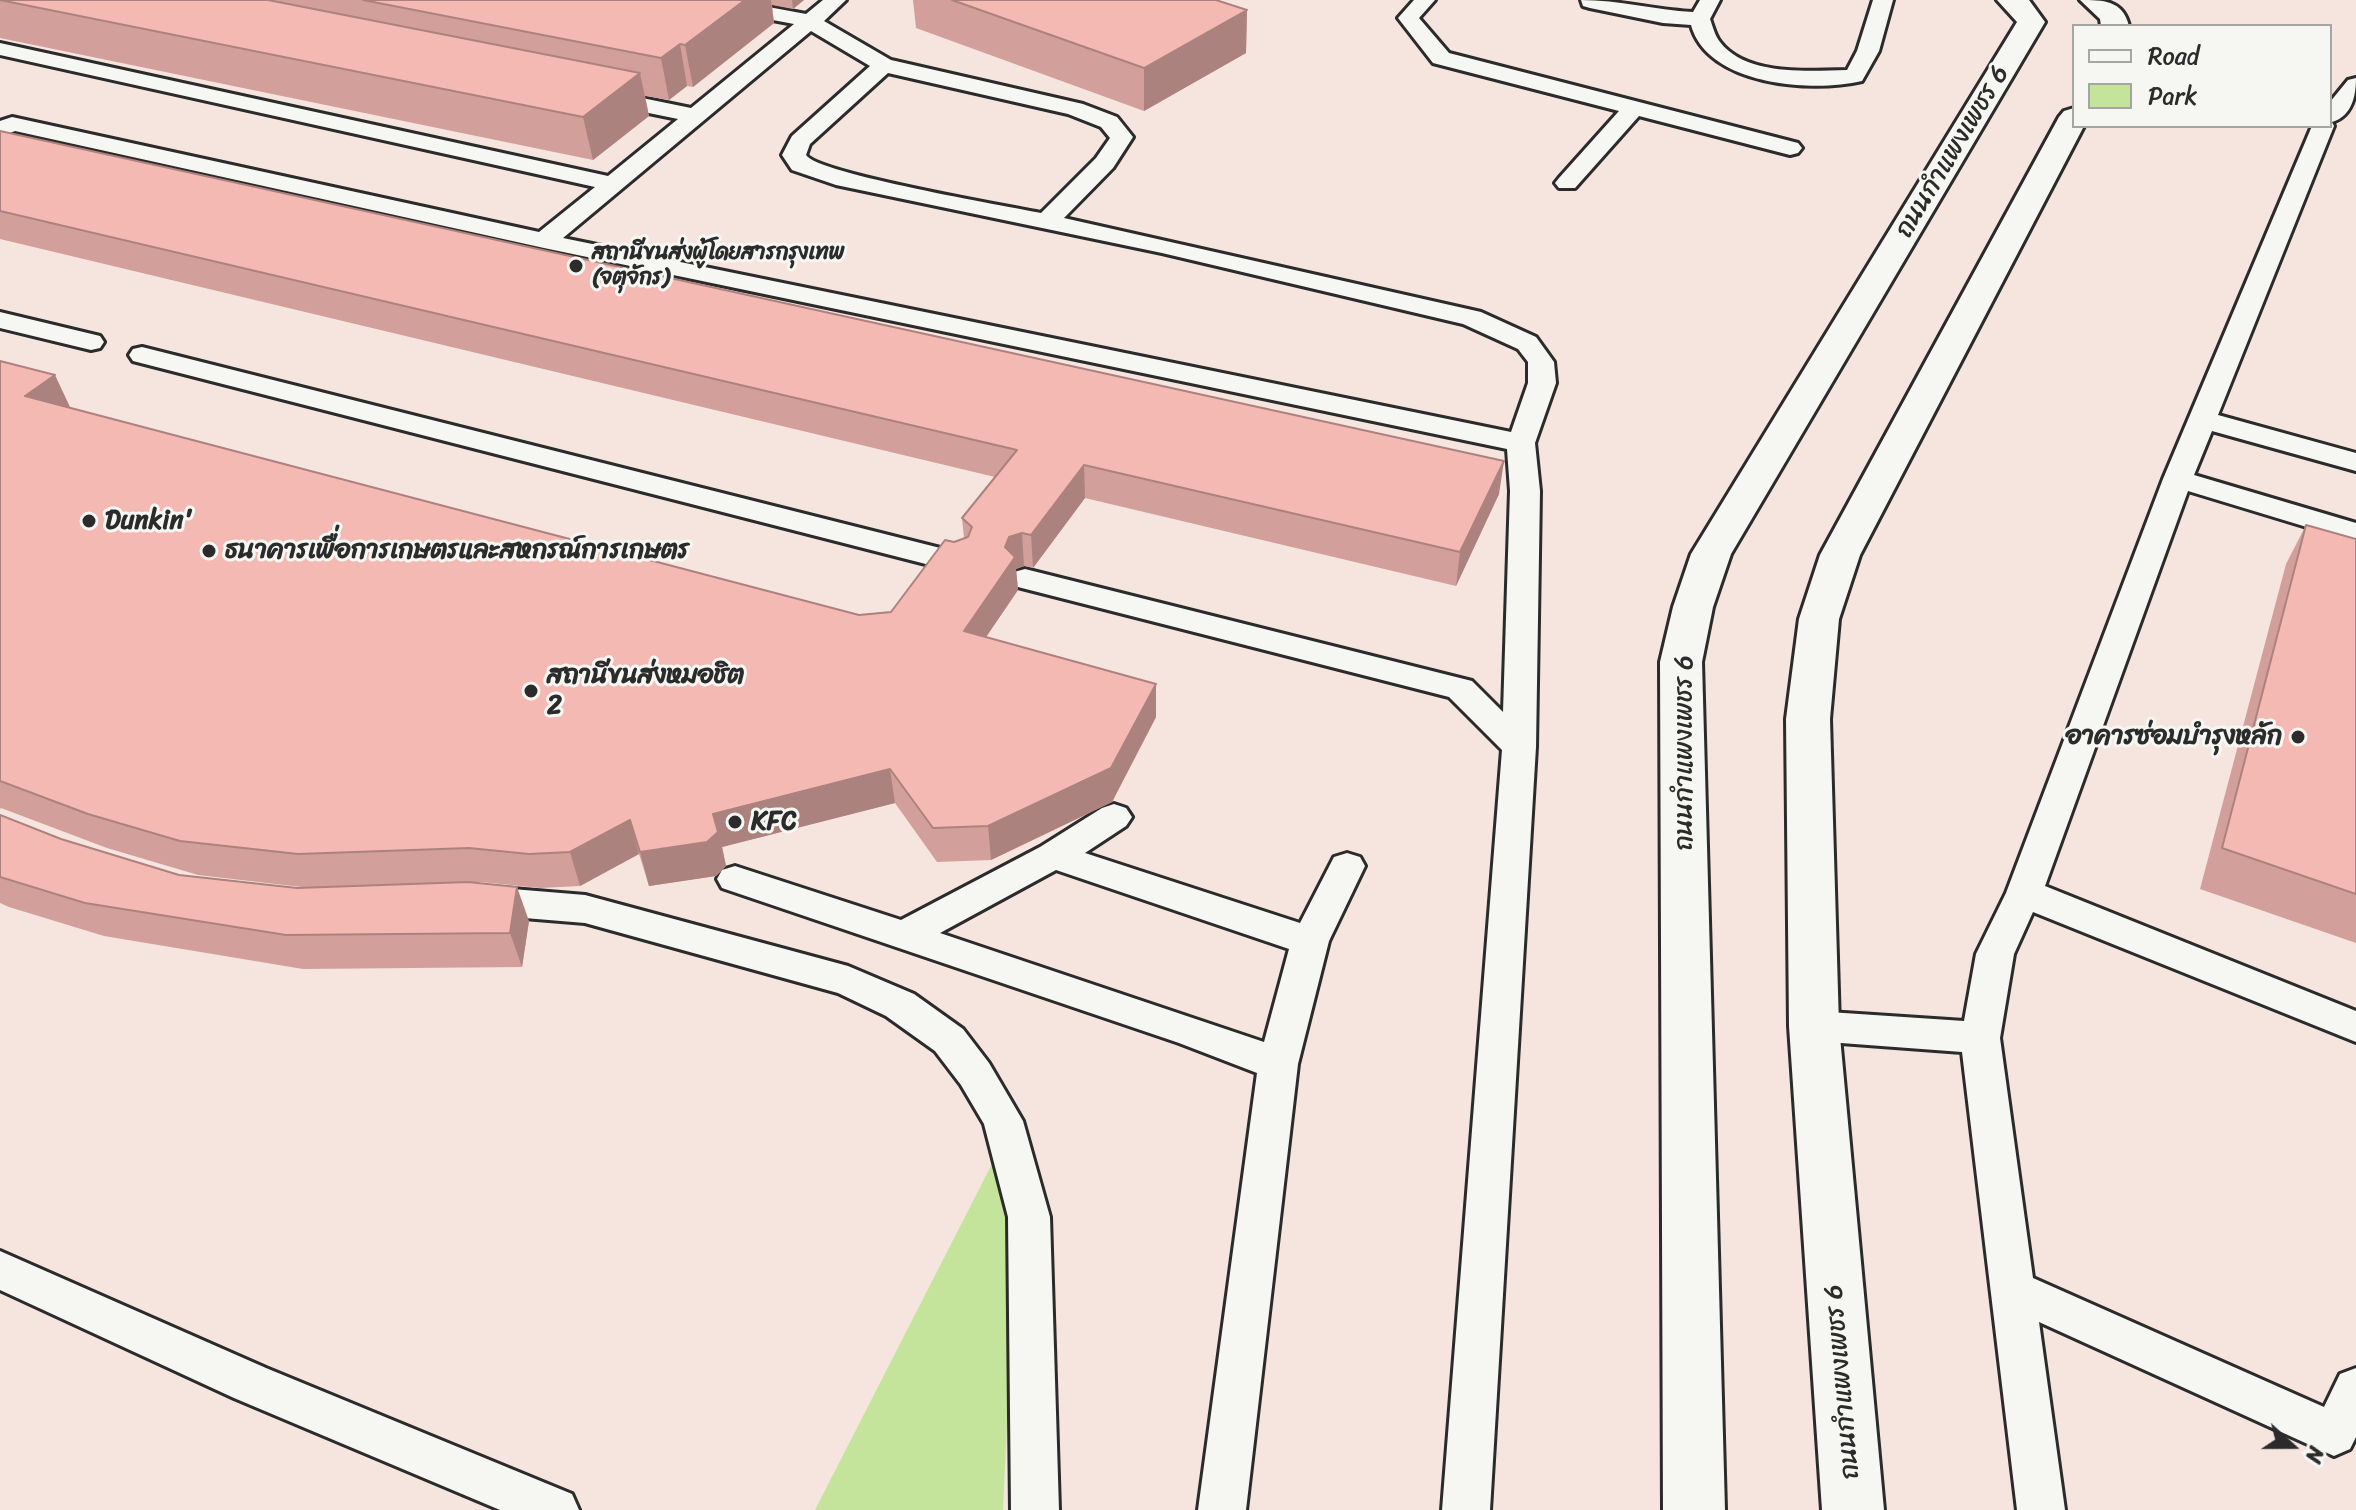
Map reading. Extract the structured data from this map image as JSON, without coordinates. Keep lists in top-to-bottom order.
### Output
{
  "streets": {
    "street": ["ถนนกำแพงเพชร 6"]
  },
  "places": [
    "สถานีขนส่งผู้โดยสารกรุงเทพ (จตุจักร)",
    "Dunkin'",
    "ธนาคารเพื่อการเกษตรและสหกรณ์การเกษตร",
    "สถานีขนส่งหมอชิต 2",
    "อาคารซ่อมบำรุงหลัก",
    "KFC"
  ],
  "legend": ["Road", "Park"],
  "north": "right"
}
